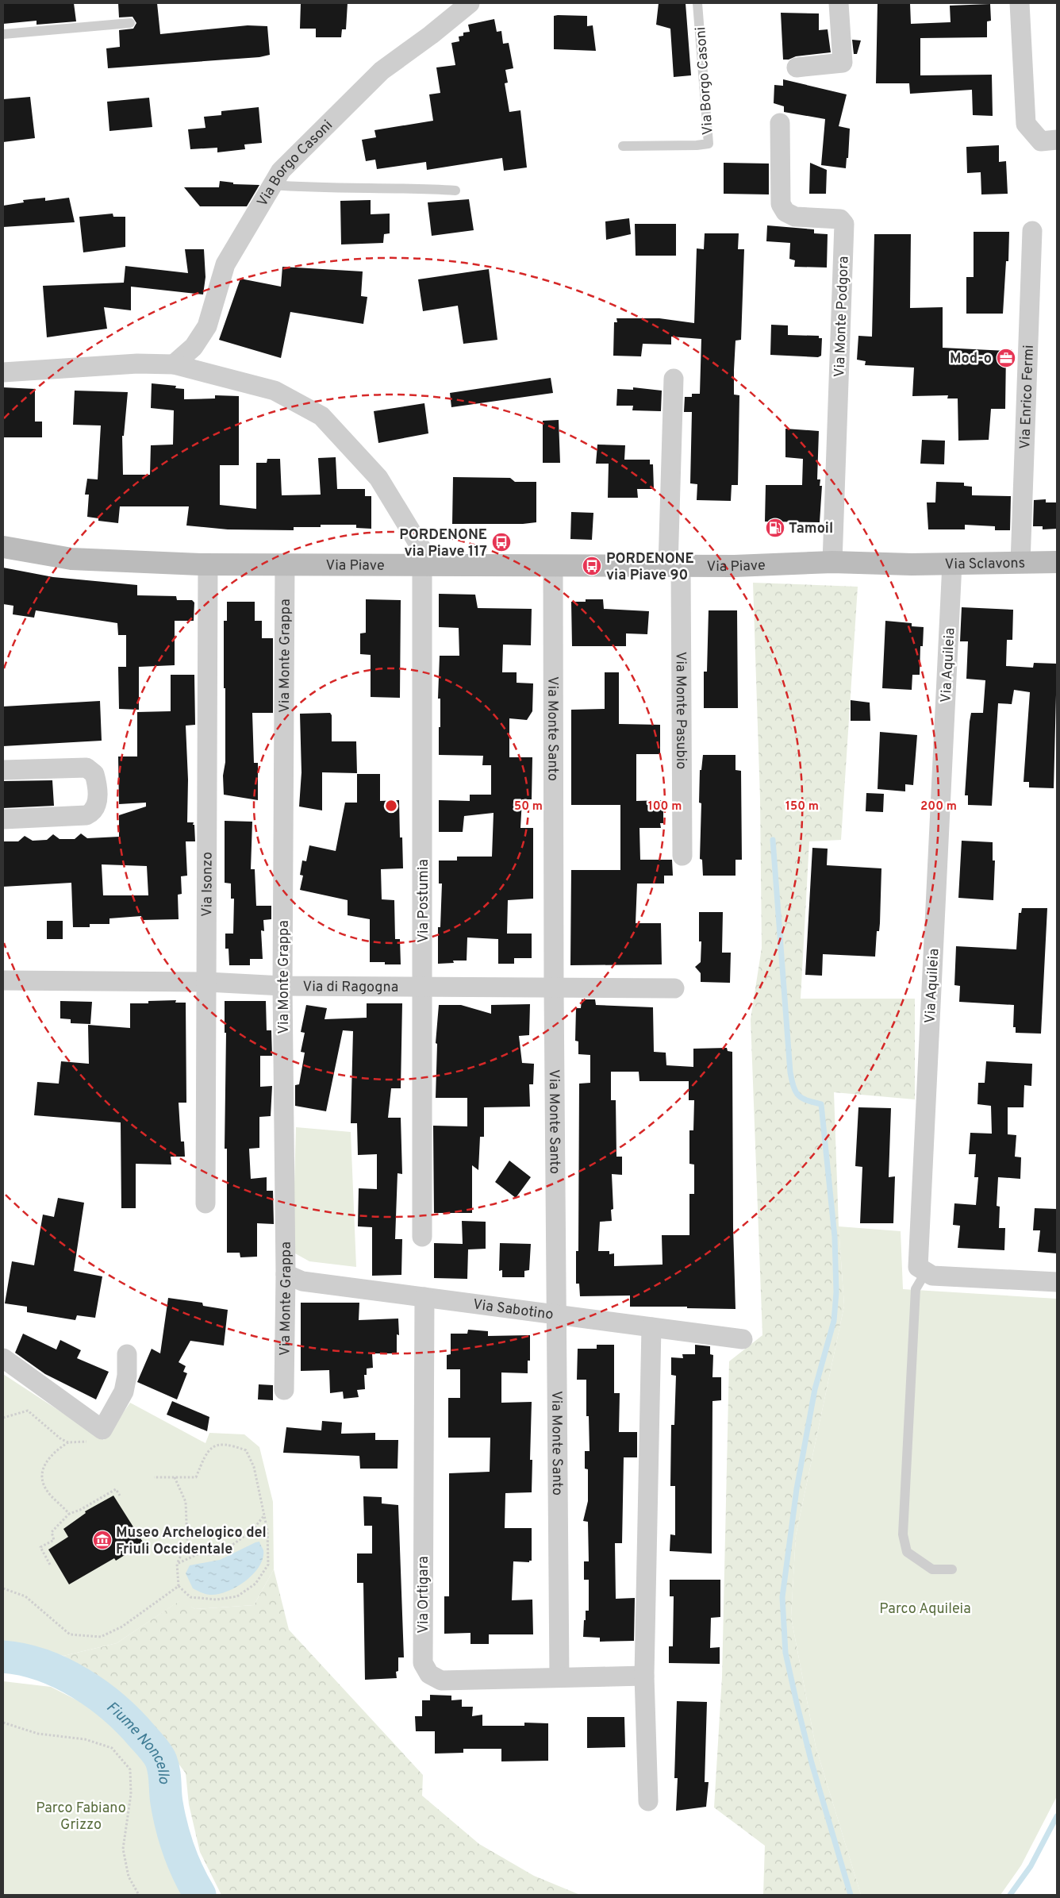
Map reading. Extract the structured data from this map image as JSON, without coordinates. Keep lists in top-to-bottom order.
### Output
{
  "streets": {
    "street": [
      "Via Borgo Casoni",
      "Via Monte Podgora",
      "Via Enrico Fermi",
      "Via Sclavons",
      "Via Piave",
      "Via Monte Grappa",
      "Via Aquileia",
      "Via Monte Pasubio",
      "Via Monte Santo",
      "Via Isonzo",
      "Via Postumia",
      "Via di Ragogna",
      "Via Sabotino",
      "Via Ortigara"
    ]
  },
  "crossings": [
    ["Via Monte Podgora", "Via Piave"],
    ["Via Enrico Fermi", "Via Sclavons"],
    ["Via Sclavons", "Via Piave"],
    ["Via Sclavons", "Via Aquileia"],
    ["Via Piave", "Via Monte Grappa"],
    ["Via Piave", "Via Monte Pasubio"],
    ["Via Piave", "Via Monte Santo"],
    ["Via Piave", "Via Isonzo"],
    ["Via Piave", "Via Postumia"],
    ["Via Monte Grappa", "Via di Ragogna"],
    ["Via Monte Grappa", "Via Sabotino"],
    ["Via Monte Santo", "Via di Ragogna"],
    ["Via Monte Santo", "Via Sabotino"],
    ["Via Monte Santo", "Via Ortigara"],
    ["Via Isonzo", "Via di Ragogna"],
    ["Via Postumia", "Via di Ragogna"],
    ["Via Sabotino", "Via Ortigara"]
  ],
  "water": ["Fiume Noncello"],
  "parks": ["Parco Aquileia", "Parco Fabiano Grizzo"],
  "places": {
    "office": ["Mod-o"],
    "fuel station": ["Tamoil"],
    "bus stop": ["PORDENONE via Piave 117", "PORDENONE via Piave 90"],
    "museum": ["Museo Archelogico del Friuli Occidentale"]
  },
  "rings": [
    "50 m",
    "100 m",
    "150 m",
    "200 m"
  ]
}
